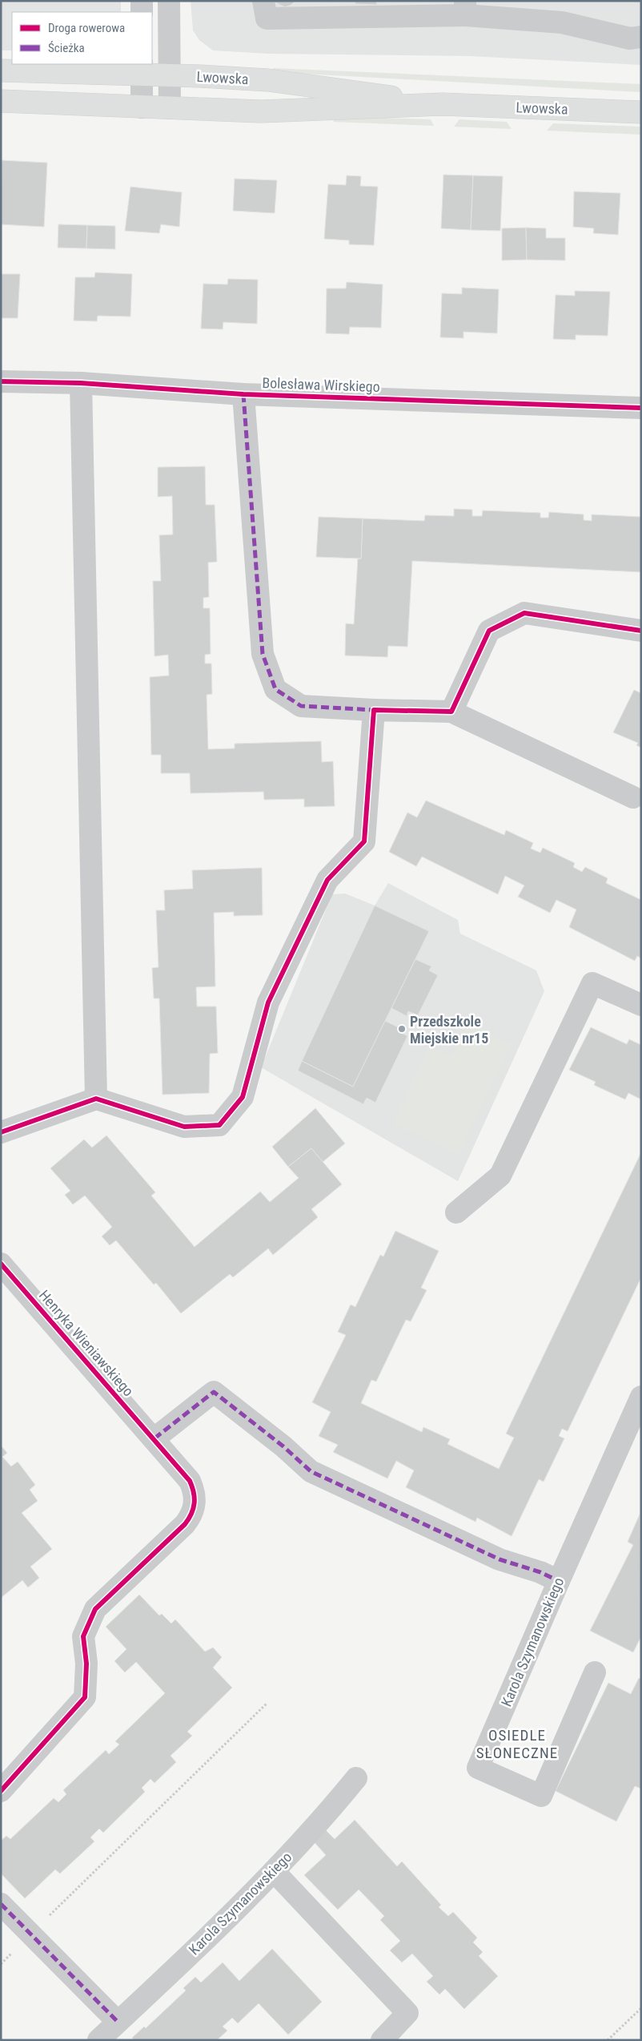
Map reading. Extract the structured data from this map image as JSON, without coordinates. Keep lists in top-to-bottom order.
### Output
{
  "streets": {
    "main road": ["Lwowska"],
    "street": ["Bolesława Wirskiego", "Henryka Wieniawskiego", "Karola Szymanowskiego"]
  },
  "districts": ["OSIEDLE SŁONECZNE"],
  "places": ["Przedszkole Miejskie nr15"],
  "legend": ["Droga rowerowa", "Ścieżka"]
}
